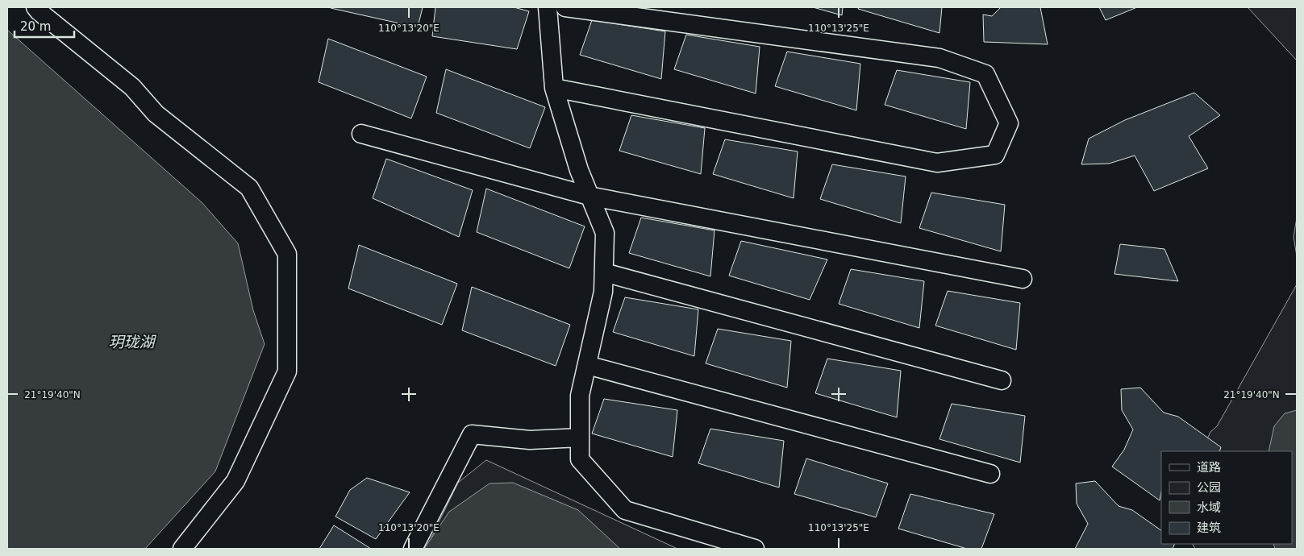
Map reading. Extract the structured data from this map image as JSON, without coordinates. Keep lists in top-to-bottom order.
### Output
{
  "water": ["玥珑湖"],
  "legend": [
    "道路",
    "公园",
    "水域",
    "建筑"
  ],
  "scale_bar": "20 m",
  "coordinates": ["110°13'20\"E", "110°13'25\"E", "21°19'40\"N"]
}
